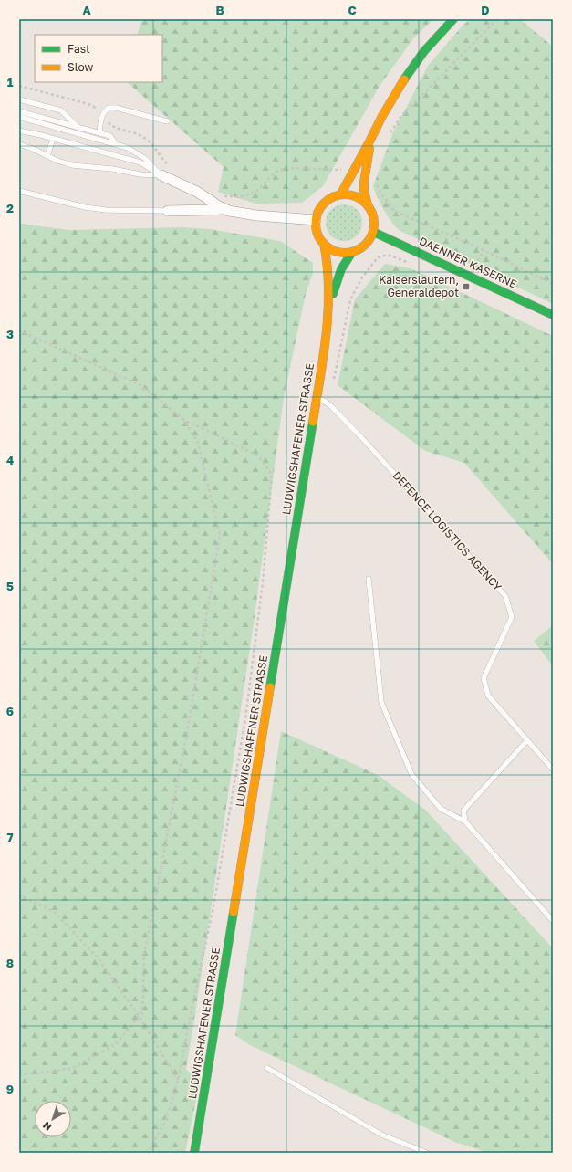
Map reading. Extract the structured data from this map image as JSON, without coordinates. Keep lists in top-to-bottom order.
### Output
{
  "streets": {
    "street": ["DAENNER KASERNE", "LUDWIGSHAFENER STRASSE"],
    "lane": ["DEFENCE LOGISTICS AGENCY"]
  },
  "crossings": [
    ["DAENNER KASERNE", "LUDWIGSHAFENER STRASSE"],
    ["LUDWIGSHAFENER STRASSE", "DEFENCE LOGISTICS AGENCY"]
  ],
  "places": {
    "transit": ["Kaiserslautern, Generaldepot"]
  },
  "legend": ["Fast", "Slow"],
  "north": "bottom left",
  "grid": {
    "columns": [
      "A",
      "B",
      "C",
      "D"
    ],
    "rows": [
      "1",
      "2",
      "3",
      "4",
      "5",
      "6",
      "7",
      "8",
      "9"
    ]
  }
}
